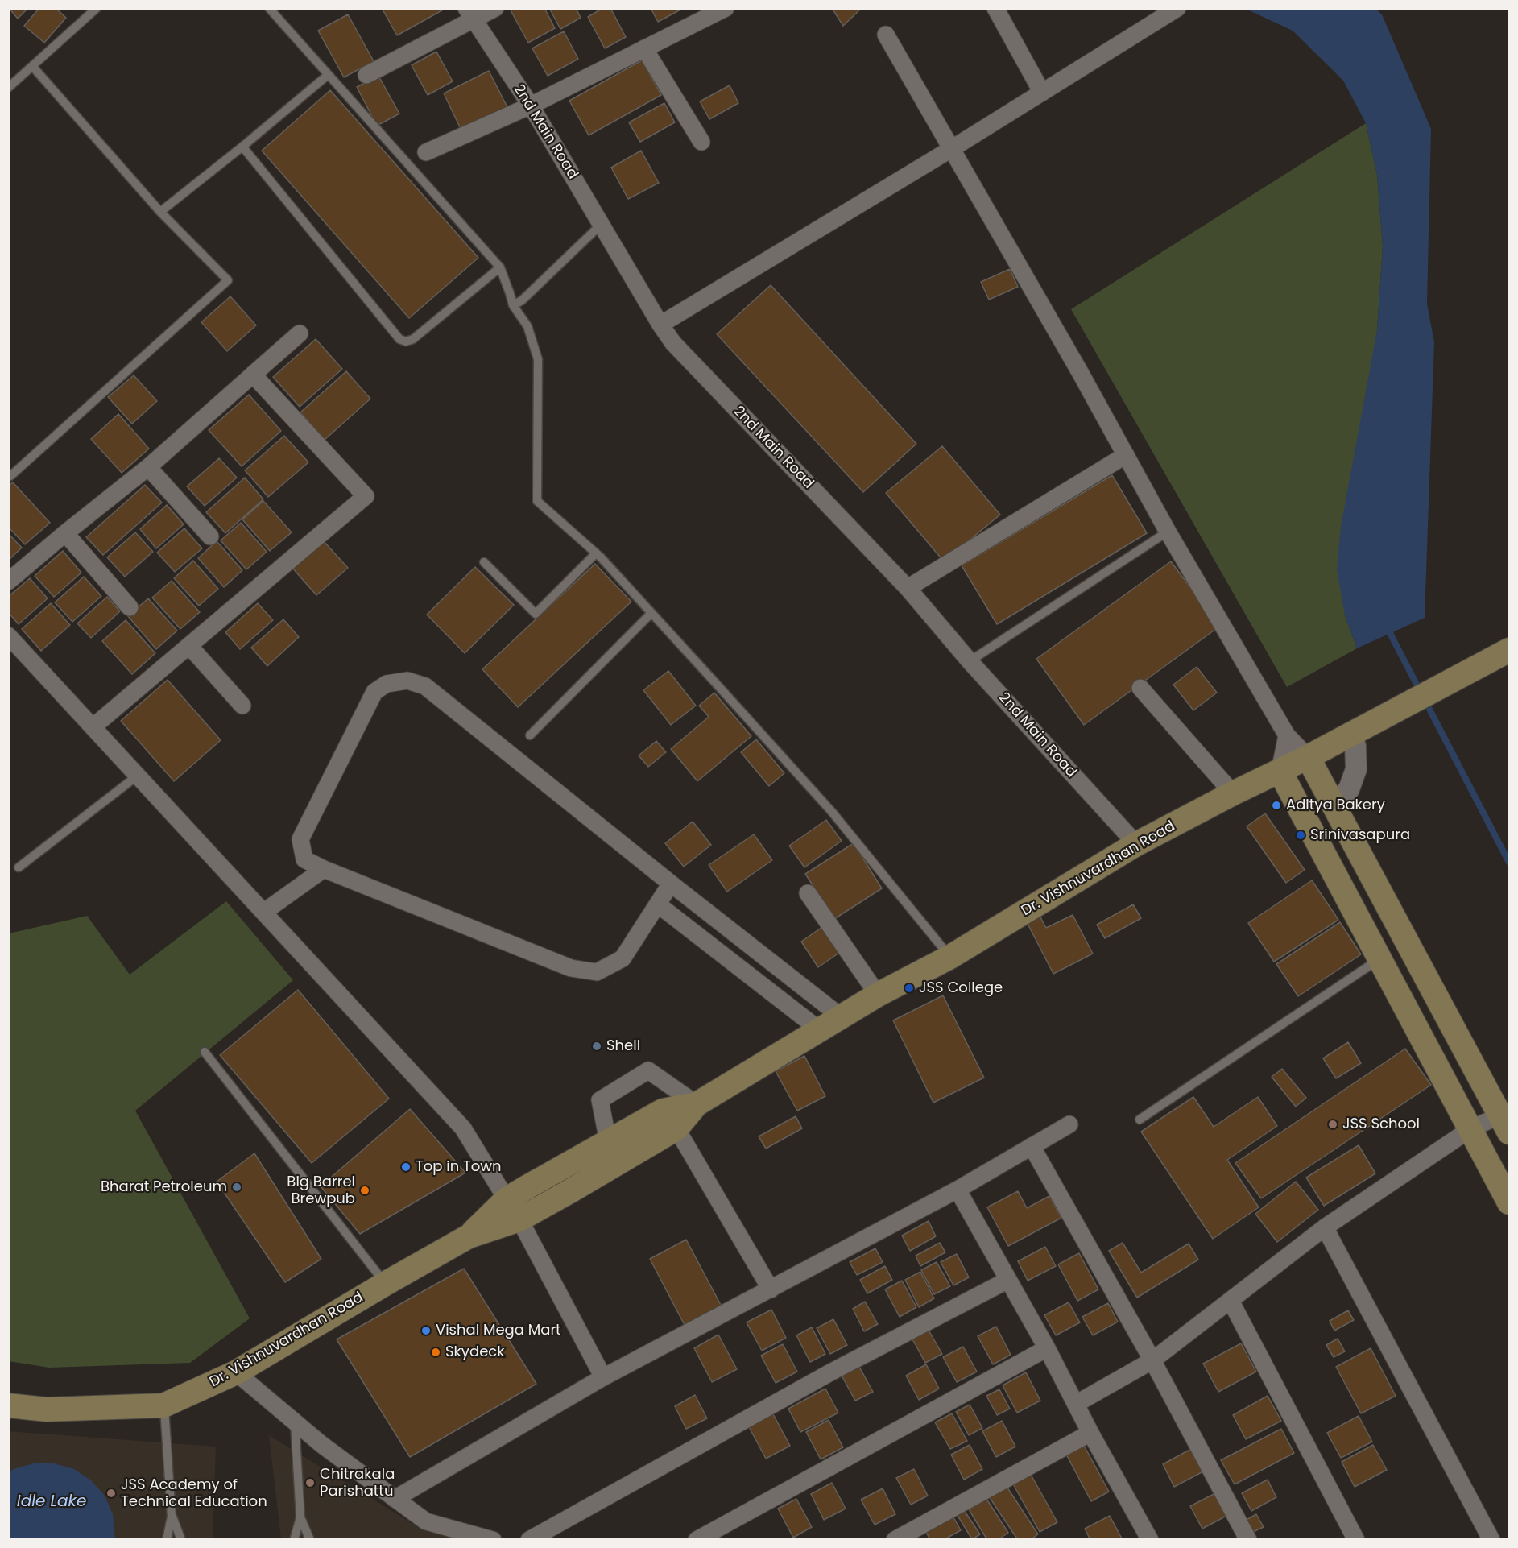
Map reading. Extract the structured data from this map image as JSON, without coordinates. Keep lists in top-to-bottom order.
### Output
{
  "streets": {
    "main road": ["Dr. Vishnuvardhan Road"],
    "street": ["2nd Main Road"]
  },
  "crossings": [
    ["2nd Main Road", "Dr. Vishnuvardhan Road"]
  ],
  "water": ["Idle Lake"],
  "places": [
    "Aditya Bakery",
    "Srinivasapura",
    "JSS College",
    "Shell",
    "JSS School",
    "Top in Town",
    "Bharat Petroleum",
    "Big Barrel Brewpub",
    "Vishal Mega Mart",
    "Skydeck",
    "Chitrakala Parishattu",
    "JSS Academy of Technical Education"
  ]
}
